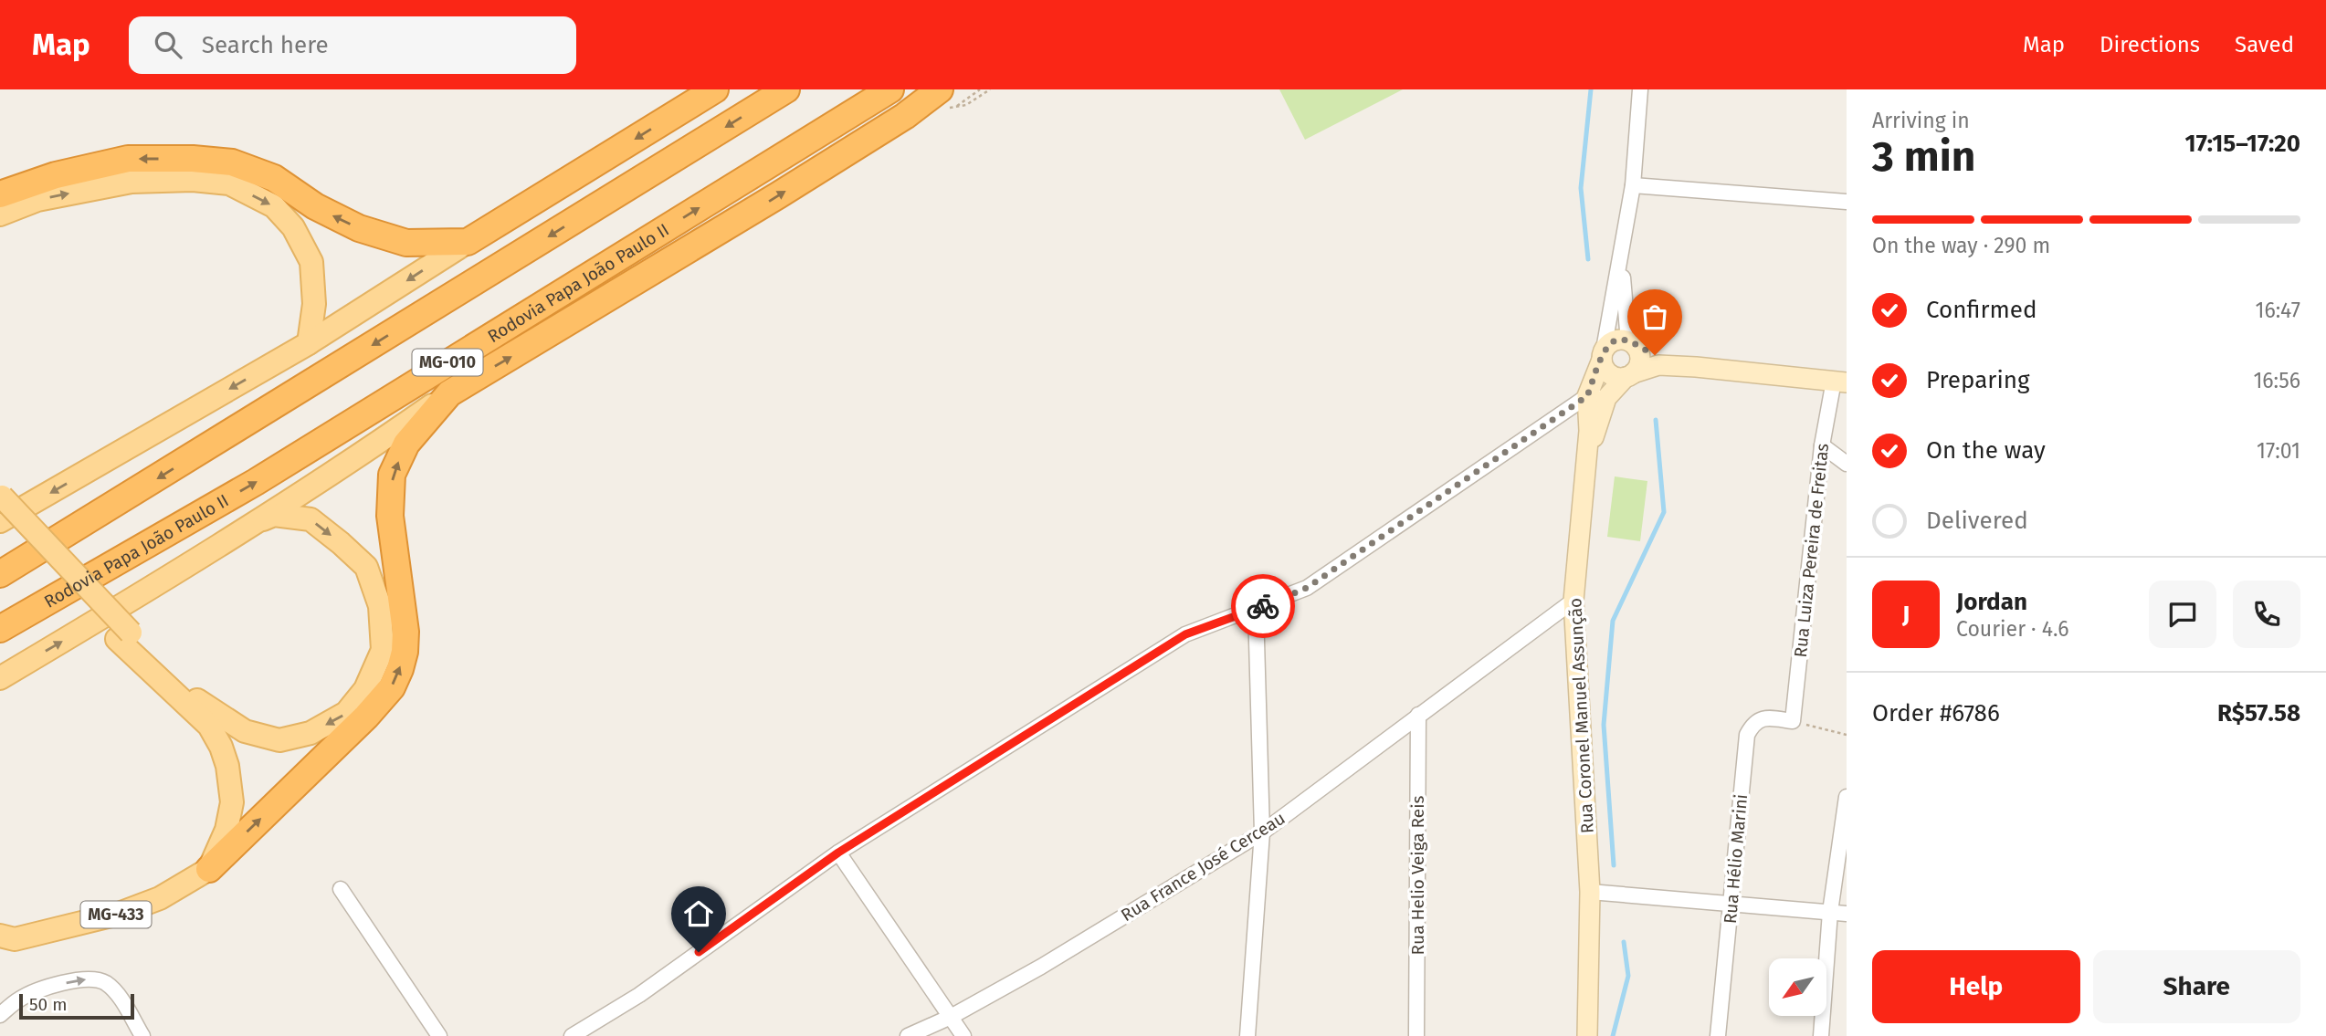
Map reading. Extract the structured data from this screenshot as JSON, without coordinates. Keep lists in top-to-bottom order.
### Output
{
  "streets": {
    "highway": ["Rodovia Papa João Paulo II", "MG-010"],
    "main road": ["MG-433"],
    "street": [
      "Rua Luiza Pereira de Freitas",
      "Rua Coronel Manuel Assunção",
      "Rua Hélio Marini",
      "Rua France José Cerceau",
      "Rua Helio Veiga Reis"
    ]
  },
  "crossings": [
    ["Rua Luiza Pereira de Freitas", "Rua Hélio Marini"],
    ["Rua Coronel Manuel Assunção", "Rua France José Cerceau"],
    ["Rua France José Cerceau", "Rua Helio Veiga Reis"]
  ],
  "scale_bar": "50 m",
  "north": "bottom left",
  "page": {
    "header": "Map",
    "search": "Search here",
    "nav": ["Map", "Directions", "Saved"],
    "heading": ["3 min", "Arriving in", "17:15–17:20"],
    "panel": [
      "Jordan",
      "Courier · 4.6",
      "Order #6786",
      "R$57.58"
    ],
    "bar": "On the way · 290 m",
    "list": [
      ["Confirmed", "16:47"],
      ["Preparing", "16:56"],
      ["On the way", "17:01"],
      "Delivered"
    ],
    "round": "J",
    "buttons": ["Help", "Share"],
    "scale": "50 m"
  }
}
